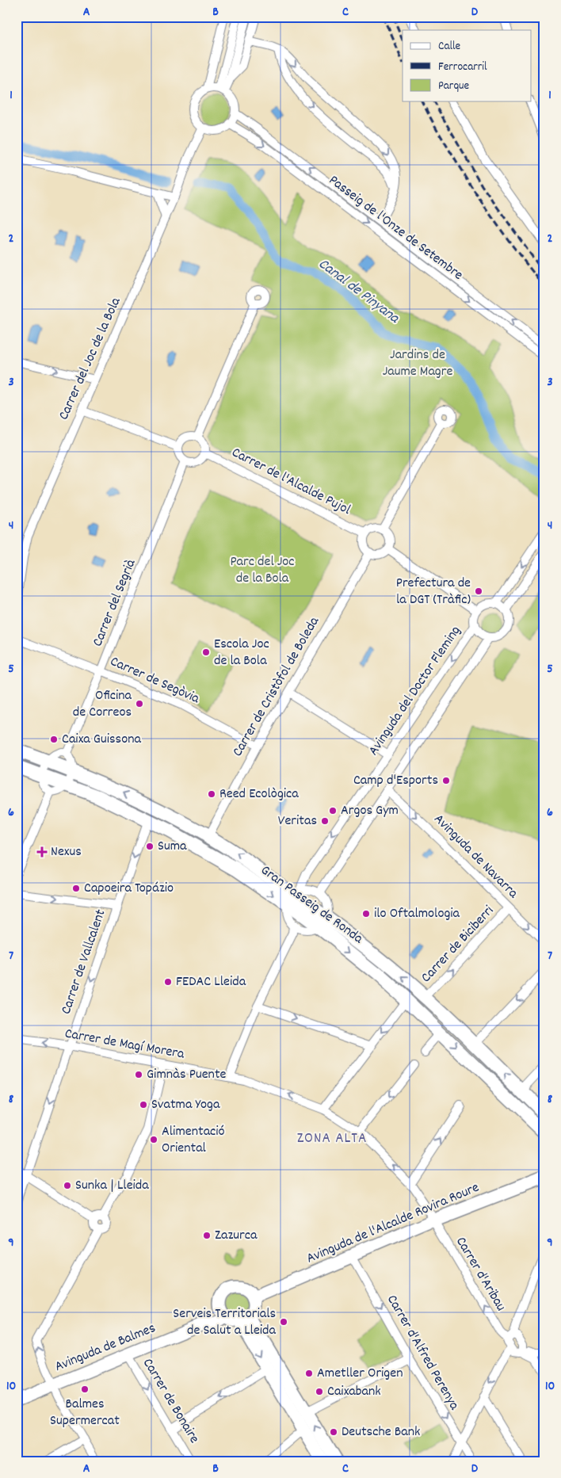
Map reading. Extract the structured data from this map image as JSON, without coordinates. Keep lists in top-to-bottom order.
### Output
{
  "streets": {
    "main road": ["Gran Passeig de Ronda", "Avinguda de l'Alcalde Rovira Roure", "Avinguda de Balmes"],
    "street": [
      "Passeig de l'Onze de Setembre",
      "Carrer del Joc de la Bola",
      "Carrer de l'Alcalde Pujol",
      "Carrer del Segrià",
      "Carrer de Segòvia",
      "Carrer de Cristòfol de Boleda",
      "Avinguda del Doctor Fleming",
      "Avinguda de Navarra",
      "Carrer de Biciberri",
      "Carrer de Vallcalent",
      "Carrer de Magí Morera",
      "Carrer d'Aribau",
      "Carrer d'Alfred Perenya",
      "Carrer de Bonaire"
    ]
  },
  "crossings": [
    ["Passeig de l'Onze de Setembre", "Carrer del Joc de la Bola"],
    ["Carrer de l'Alcalde Pujol", "Carrer del Segrià"],
    ["Carrer de l'Alcalde Pujol", "Carrer de Cristòfol de Boleda"],
    ["Carrer del Segrià", "Carrer de Segòvia"],
    ["Carrer de Segòvia", "Carrer de Cristòfol de Boleda"],
    ["Carrer de Cristòfol de Boleda", "Gran Passeig de Ronda"],
    ["Avinguda del Doctor Fleming", "Gran Passeig de Ronda"],
    ["Avinguda de Navarra", "Carrer de Biciberri"],
    ["Gran Passeig de Ronda", "Carrer de Biciberri"],
    ["Gran Passeig de Ronda", "Carrer de Vallcalent"],
    ["Carrer de Vallcalent", "Carrer de Magí Morera"],
    ["Carrer de Magí Morera", "Avinguda de l'Alcalde Rovira Roure"],
    ["Carrer de Magí Morera", "Carrer d'Aribau"],
    ["Avinguda de l'Alcalde Rovira Roure", "Carrer d'Aribau"],
    ["Avinguda de l'Alcalde Rovira Roure", "Avinguda de Balmes"],
    ["Avinguda de l'Alcalde Rovira Roure", "Carrer d'Alfred Perenya"],
    ["Avinguda de Balmes", "Carrer de Bonaire"]
  ],
  "one_way": [
    "Avinguda de Navarra",
    "Carrer de Vallcalent",
    "Carrer de Magí Morera",
    "Carrer d'Aribau",
    "Carrer d'Alfred Perenya",
    "Carrer de Bonaire"
  ],
  "districts": ["ZONA ALTA"],
  "water": ["Canal de Pinyana"],
  "parks": ["Jardins de Jaume Magre", "Parc del Joc de la Bola"],
  "places": {
    "other": [
      "Prefectura de la DGT (Tràfic)",
      "Escola Joc de la Bola",
      "Oficina de Correos",
      "Caixa Guissona",
      "Camp d'Esports",
      "Reed Ecològica",
      "Argos Gym",
      "Veritas",
      "Suma",
      "Capoeira Topázio",
      "ilo Oftalmologia",
      "FEDAC Lleida",
      "Gimnàs Puente",
      "Svatma Yoga",
      "Alimentació Oriental",
      "Sunka | Lleida",
      "Zazurca",
      "Serveis Territorials de Salut a Lleida",
      "Ametller Origen",
      "Balmes Supermercat",
      "Caixabank",
      "Deutsche Bank"
    ],
    "health": ["Nexus"]
  },
  "legend": ["Calle", "Ferrocarril", "Parque"],
  "grid": {
    "columns": [
      "A",
      "B",
      "C",
      "D"
    ],
    "rows": [
      "1",
      "2",
      "3",
      "4",
      "5",
      "6",
      "7",
      "8",
      "9",
      "10"
    ]
  }
}
